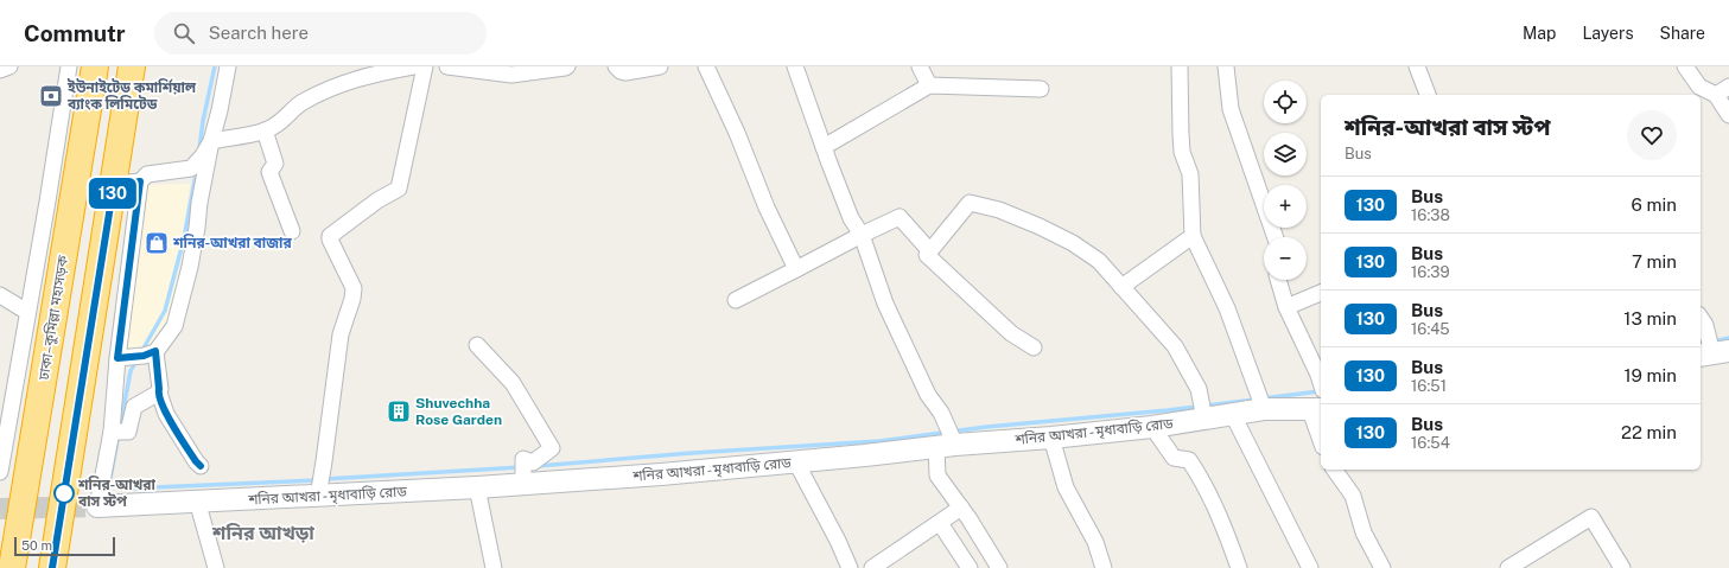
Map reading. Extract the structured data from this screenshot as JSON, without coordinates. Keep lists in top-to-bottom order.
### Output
{
  "streets": {
    "highway": ["ঢাকা–কুমিল্লা মহাসড়ক"],
    "main road": ["শনির আখরা - মৃধাবাড়ি রোড"]
  },
  "districts": ["শনির আখড়া"],
  "places": {
    "bank": ["ইউনাইটেড কমার্শিয়াল ব্যাংক লিমিটেড"],
    "shop": ["শনির-আখরা বাজার"],
    "building": ["Shuvechha Rose Garden"],
    "other": ["শনির-আখরা বাস স্টপ"]
  },
  "lines": ["bus line 130"],
  "scale_bar": "50 m",
  "page": {
    "header": "Commutr",
    "search": "Search here",
    "nav": ["Map", "Layers", "Share"],
    "on_map": "130",
    "map_buttons": ["+", "−"],
    "heading": ["শনির-আখরা বাস স্টপ", "Bus"],
    "list": [
      {
        "mark": "130",
        "name": "Bus",
        "note": "16:38",
        "value": "6 min"
      },
      {
        "mark": "130",
        "name": "Bus",
        "note": "16:39",
        "value": "7 min"
      },
      {
        "mark": "130",
        "name": "Bus",
        "note": "16:45",
        "value": "13 min"
      },
      {
        "mark": "130",
        "name": "Bus",
        "note": "16:51",
        "value": "19 min"
      },
      {
        "mark": "130",
        "name": "Bus",
        "note": "16:54",
        "value": "22 min"
      }
    ],
    "scale": "50 m"
  }
}
